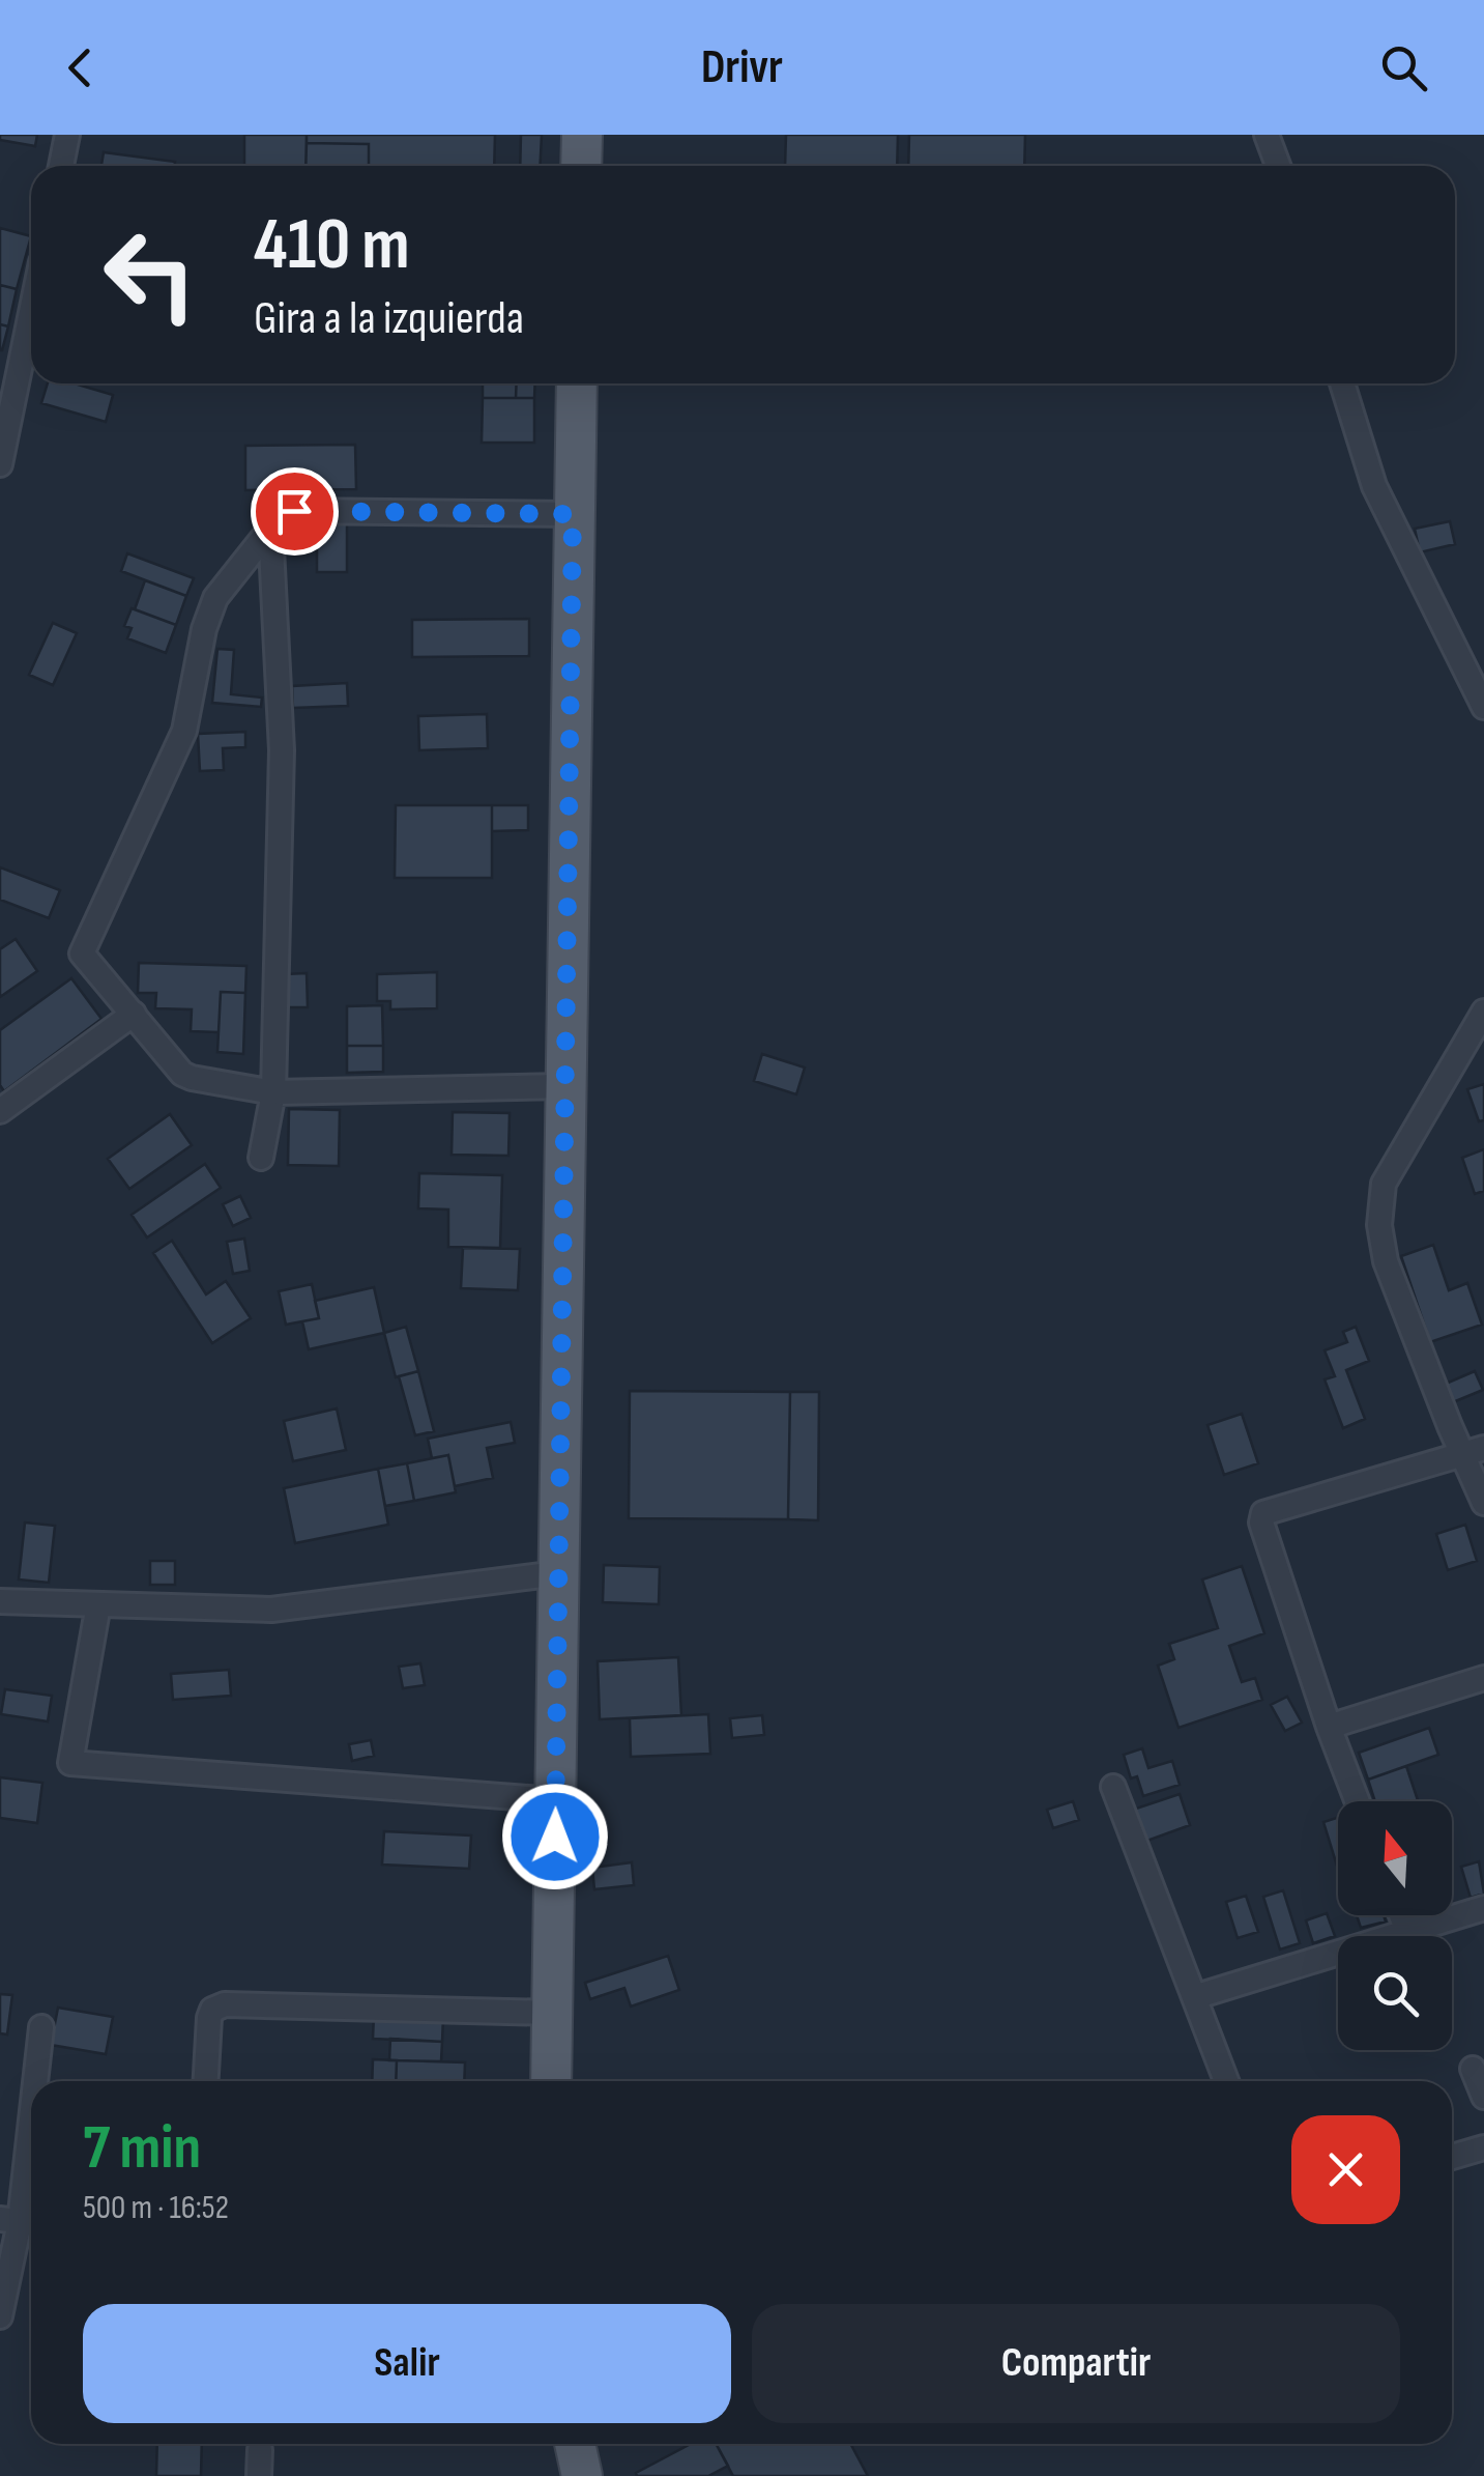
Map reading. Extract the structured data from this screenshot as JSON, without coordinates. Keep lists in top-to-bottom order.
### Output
{
  "north": "top",
  "page": {
    "header": "Drivr",
    "turn": ["410 m", "Gira a la izquierda"],
    "heading": ["7 min", "500 m · 16:52"],
    "buttons": ["Salir", "Compartir"]
  }
}
